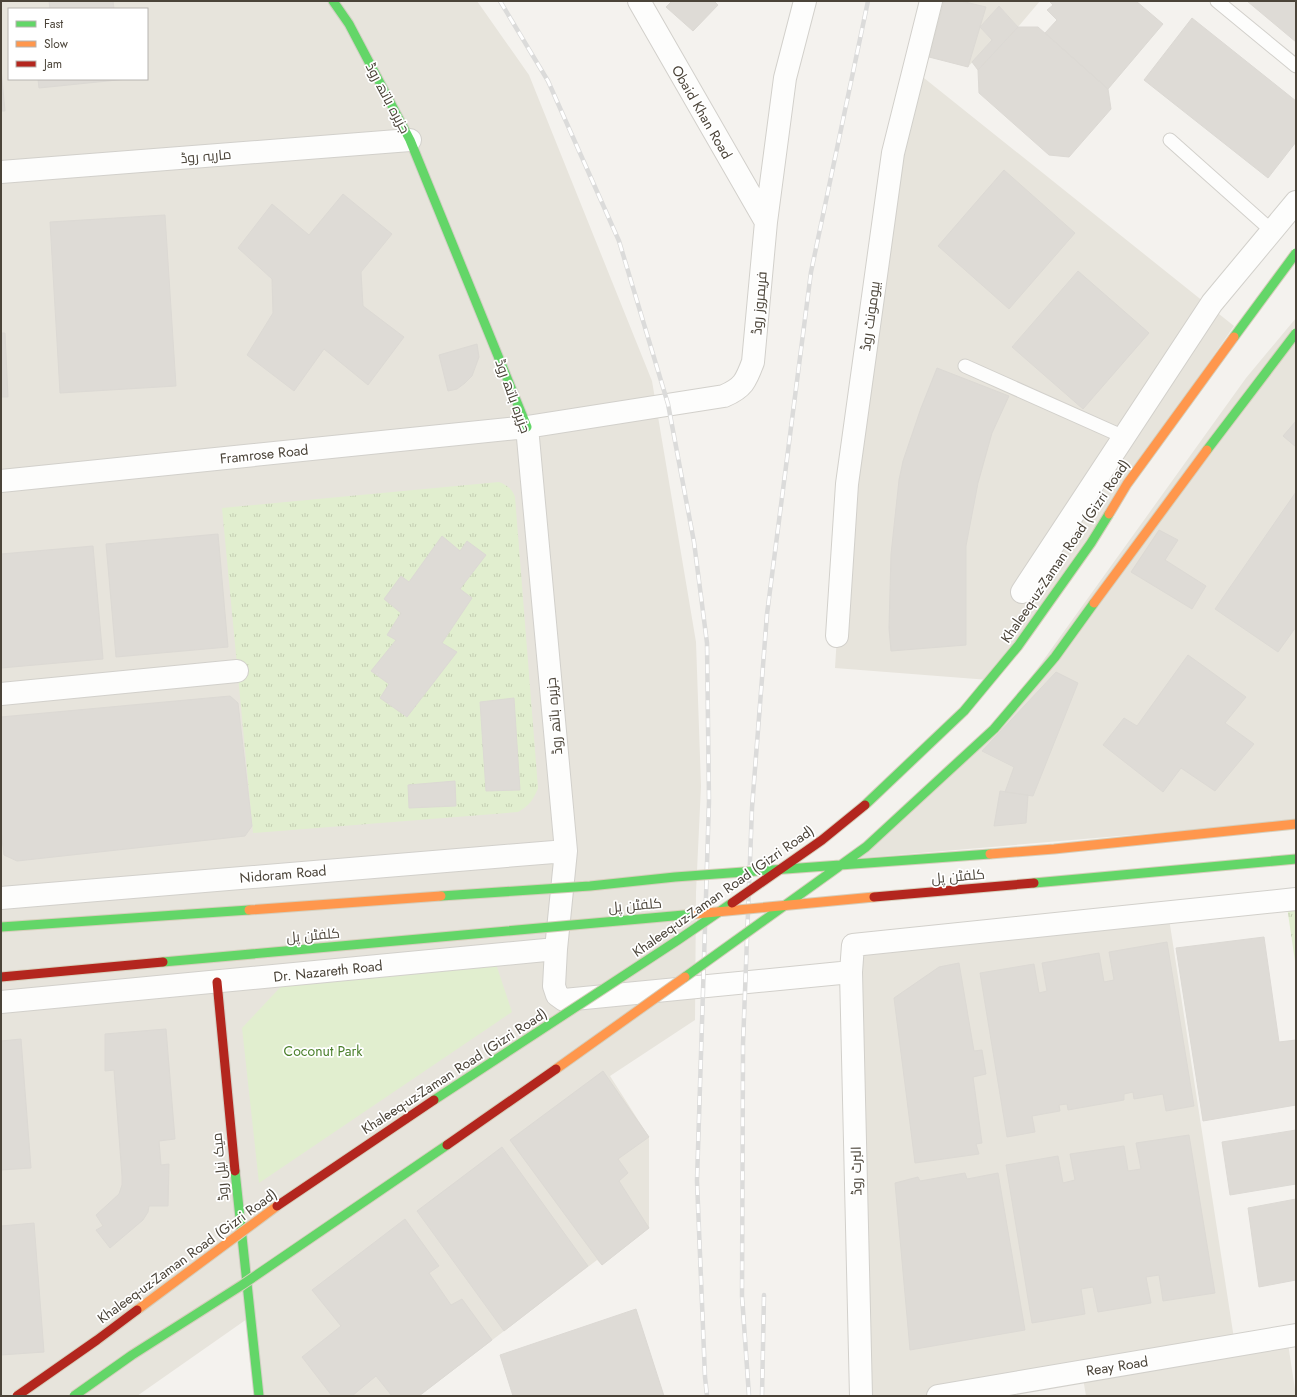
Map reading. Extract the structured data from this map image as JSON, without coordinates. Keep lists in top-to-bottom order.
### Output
{
  "streets": {
    "main road": [
      "جزیرہ باتھ روڈ",
      "Khaleeq-uz-Zaman Road (Gizri Road)",
      "کلفٹن پل",
      "میک نیل روڈ"
    ],
    "street": [
      "Obaid Khan Road",
      "ماریہ روڈ",
      "فریمروز روڈ",
      "بیومونٹ روڈ",
      "Framrose Road",
      "Nidoram Road",
      "Dr. Nazareth Road",
      "البرٹ روڈ",
      "Reay Road"
    ]
  },
  "crossings": [
    ["جزیرہ باتھ روڈ", "ماریہ روڈ"],
    ["جزیرہ باتھ روڈ", "فریمروز روڈ"],
    ["جزیرہ باتھ روڈ", "Framrose Road"],
    ["جزیرہ باتھ روڈ", "Nidoram Road"],
    ["Obaid Khan Road", "فریمروز روڈ"],
    ["فریمروز روڈ", "Framrose Road"],
    ["Dr. Nazareth Road", "میک نیل روڈ"]
  ],
  "parks": ["Coconut Park"],
  "legend": ["Fast", "Slow", "Jam"]
}
